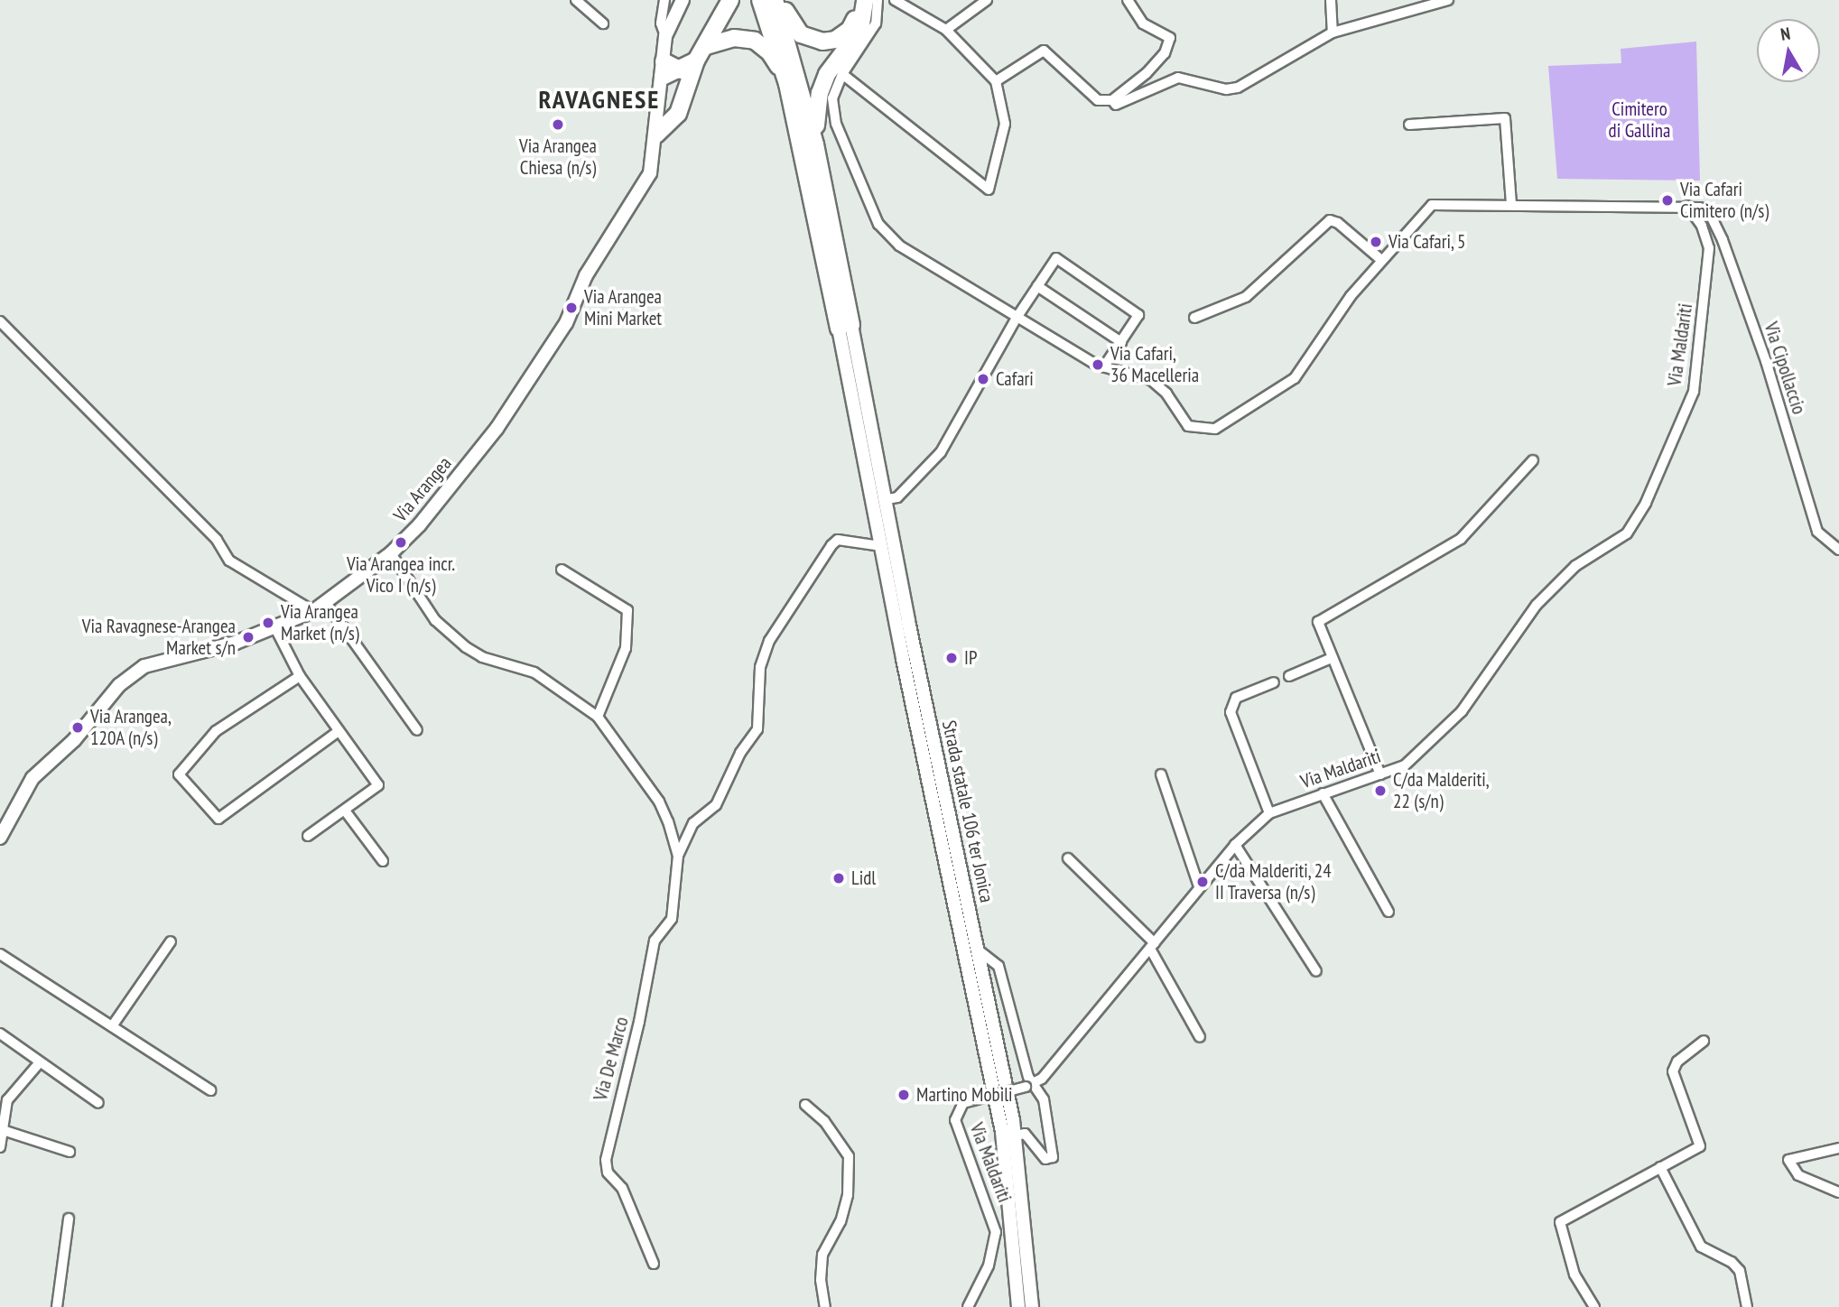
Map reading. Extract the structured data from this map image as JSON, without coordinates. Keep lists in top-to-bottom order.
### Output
{
  "streets": {
    "main road": ["Via Arangea", "Strada statale 106 ter Jonica"],
    "street": ["Via Maldariti", "Via Cipollaccio", "Via De Marco"]
  },
  "crossings": [
    ["Via Maldariti", "Via Cipollaccio"]
  ],
  "districts": ["RAVAGNESE"],
  "parks": ["Cimitero di Gallina"],
  "places": [
    "Via Arangea Chiesa (n/s)",
    "Via Cafari Cimitero (n/s)",
    "Via Cafari, 5",
    "Via Arangea Mini Market",
    "Via Cafari, 36 Macelleria",
    "Cafari",
    "Via Arangea incr. Vico I (n/s)",
    "Via Arangea Market (n/s)",
    "Via Ravagnese-Arangea Market s/n",
    "IP",
    "Via Arangea, 120A (n/s)",
    "C/da Malderiti, 22 (s/n)",
    "Lidl",
    "C/da Malderiti, 24 II Traversa (n/s)",
    "Martino Mobili"
  ],
  "north": "top"
}
